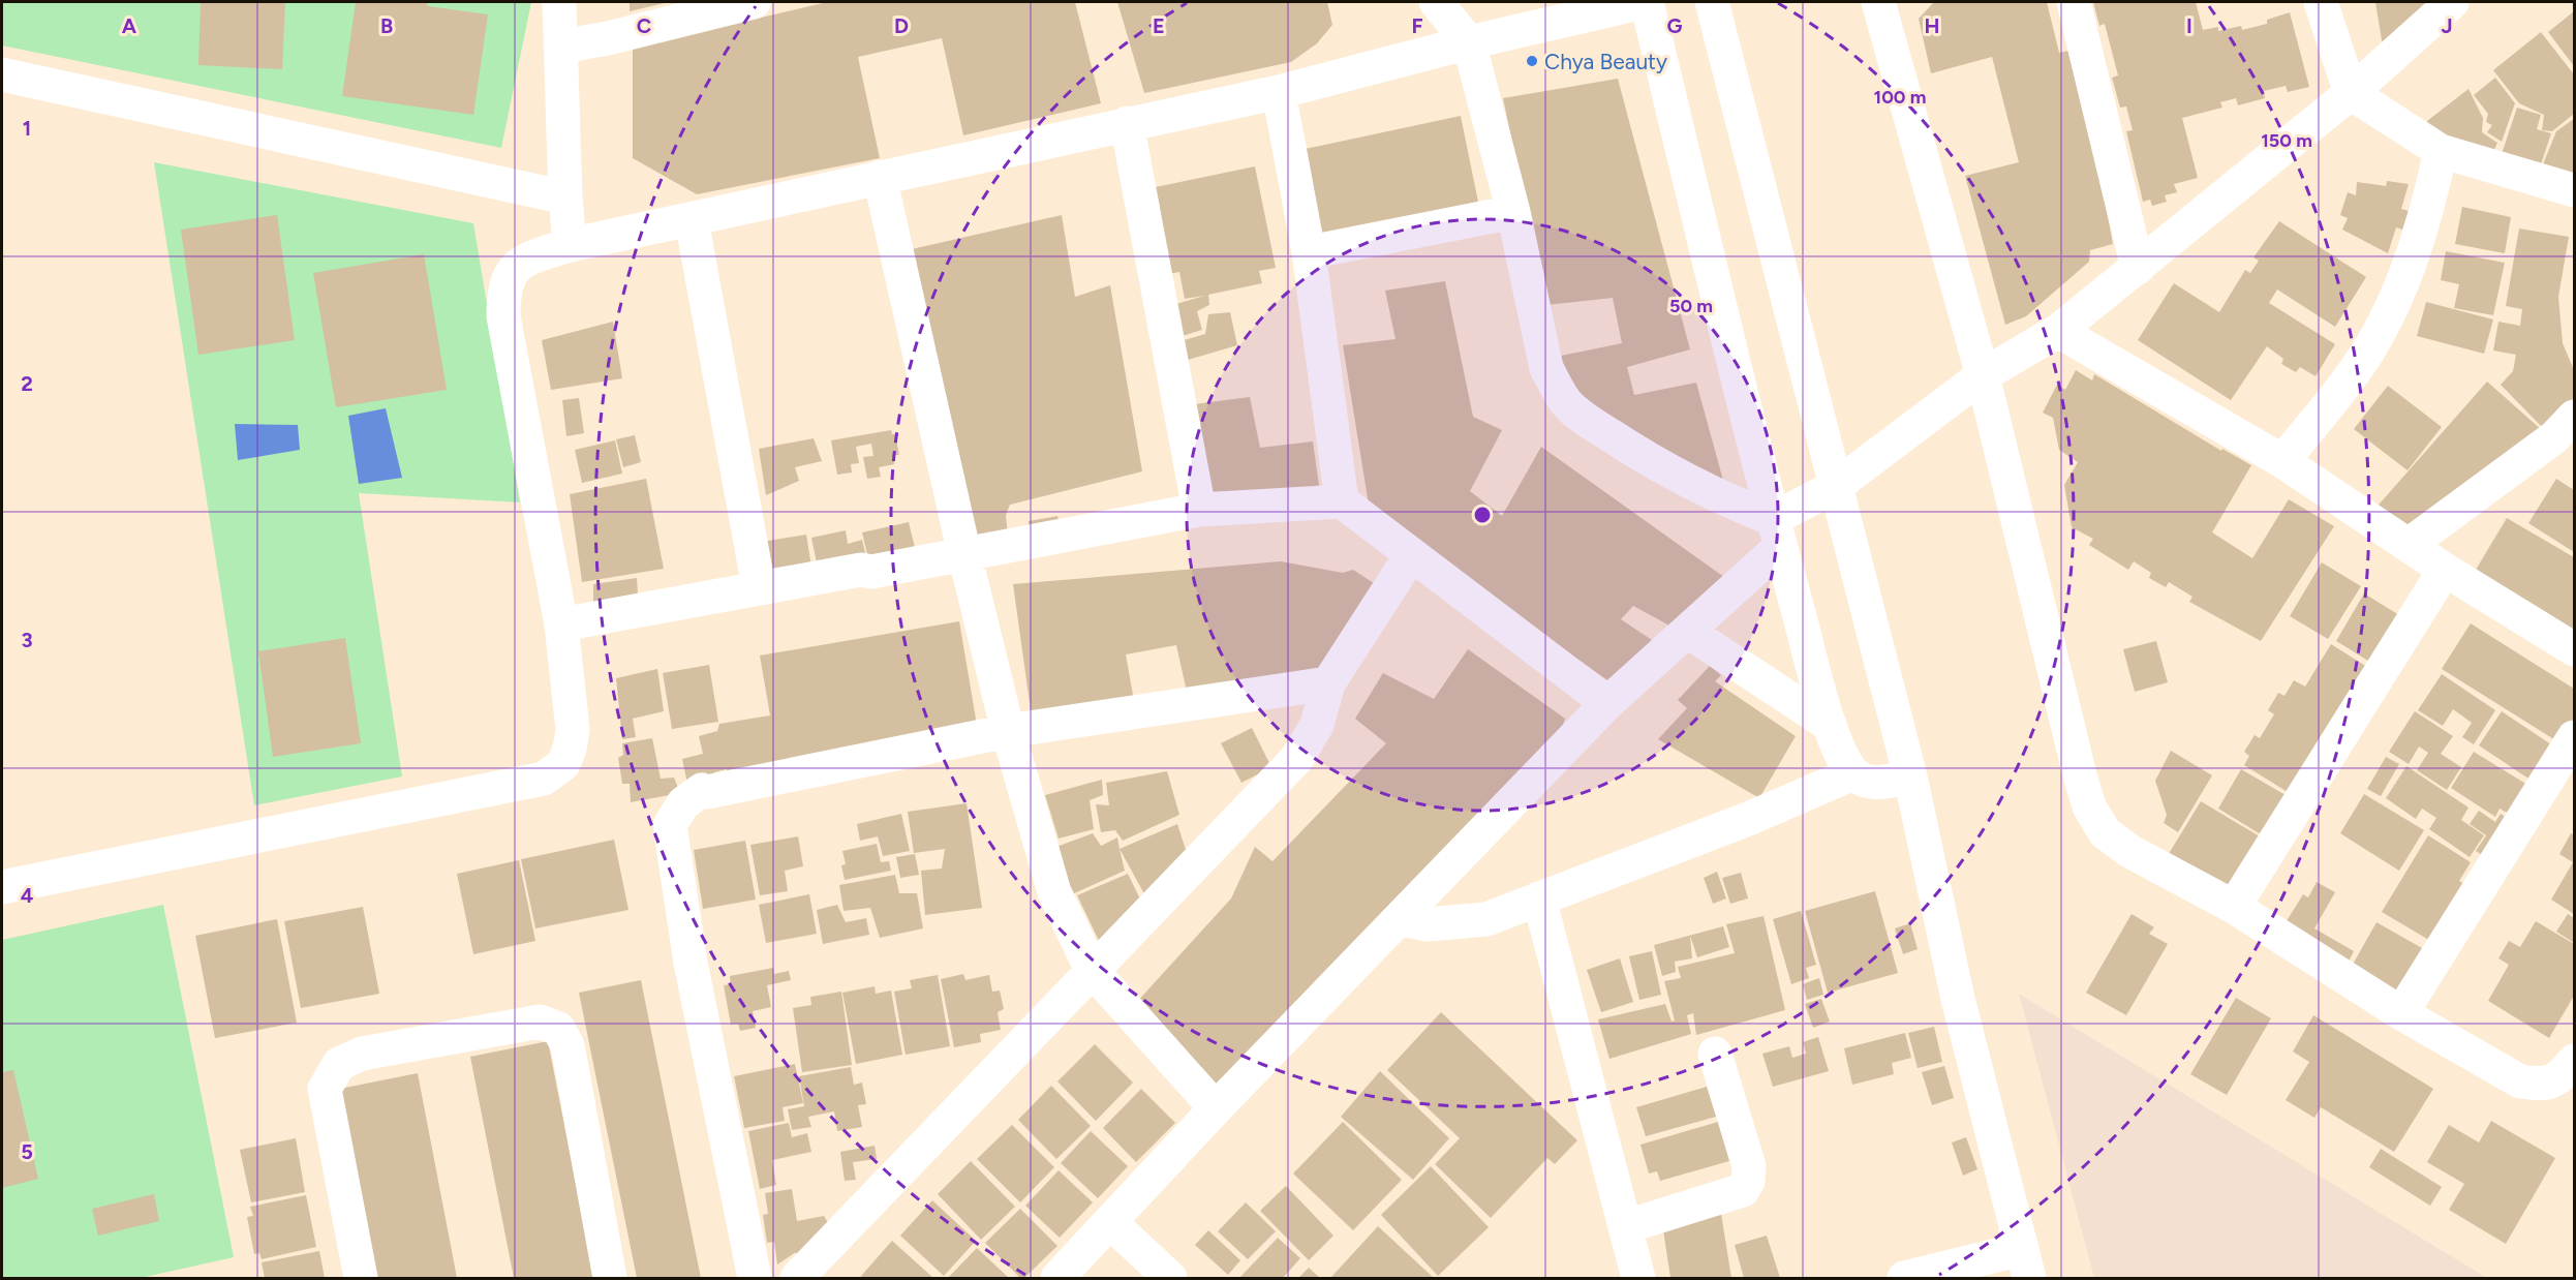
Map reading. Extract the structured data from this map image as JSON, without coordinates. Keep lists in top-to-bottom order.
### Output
{
  "places": ["Chya Beauty"],
  "grid": {
    "columns": [
      "A",
      "B",
      "C",
      "D",
      "E",
      "F",
      "G",
      "H",
      "I",
      "J"
    ],
    "rows": [
      "1",
      "2",
      "3",
      "4",
      "5"
    ]
  },
  "rings": ["100 m", "150 m", "50 m"]
}
